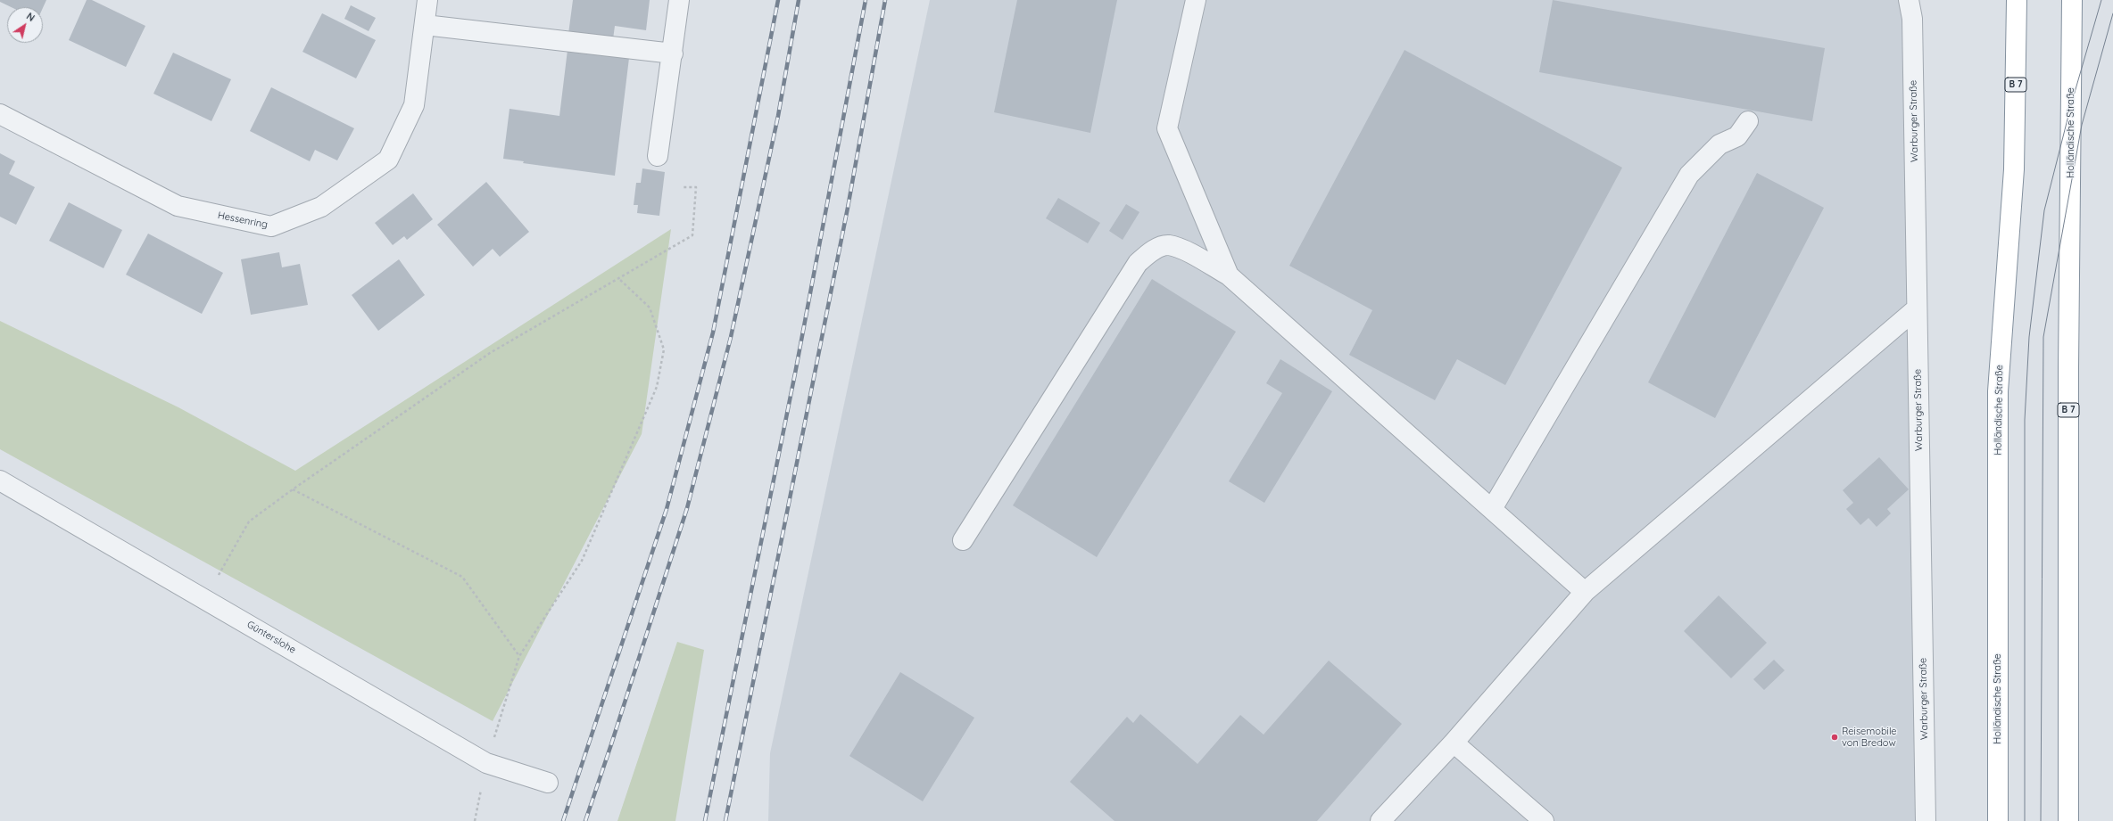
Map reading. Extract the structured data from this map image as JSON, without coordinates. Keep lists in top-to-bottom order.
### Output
{
  "streets": {
    "highway": ["B 7", "Holländische Straße"],
    "street": ["Warburger Straße", "Hessenring", "Günterslohe"]
  },
  "places": ["Reisemobile von Bredow"],
  "north": "top right"
}
